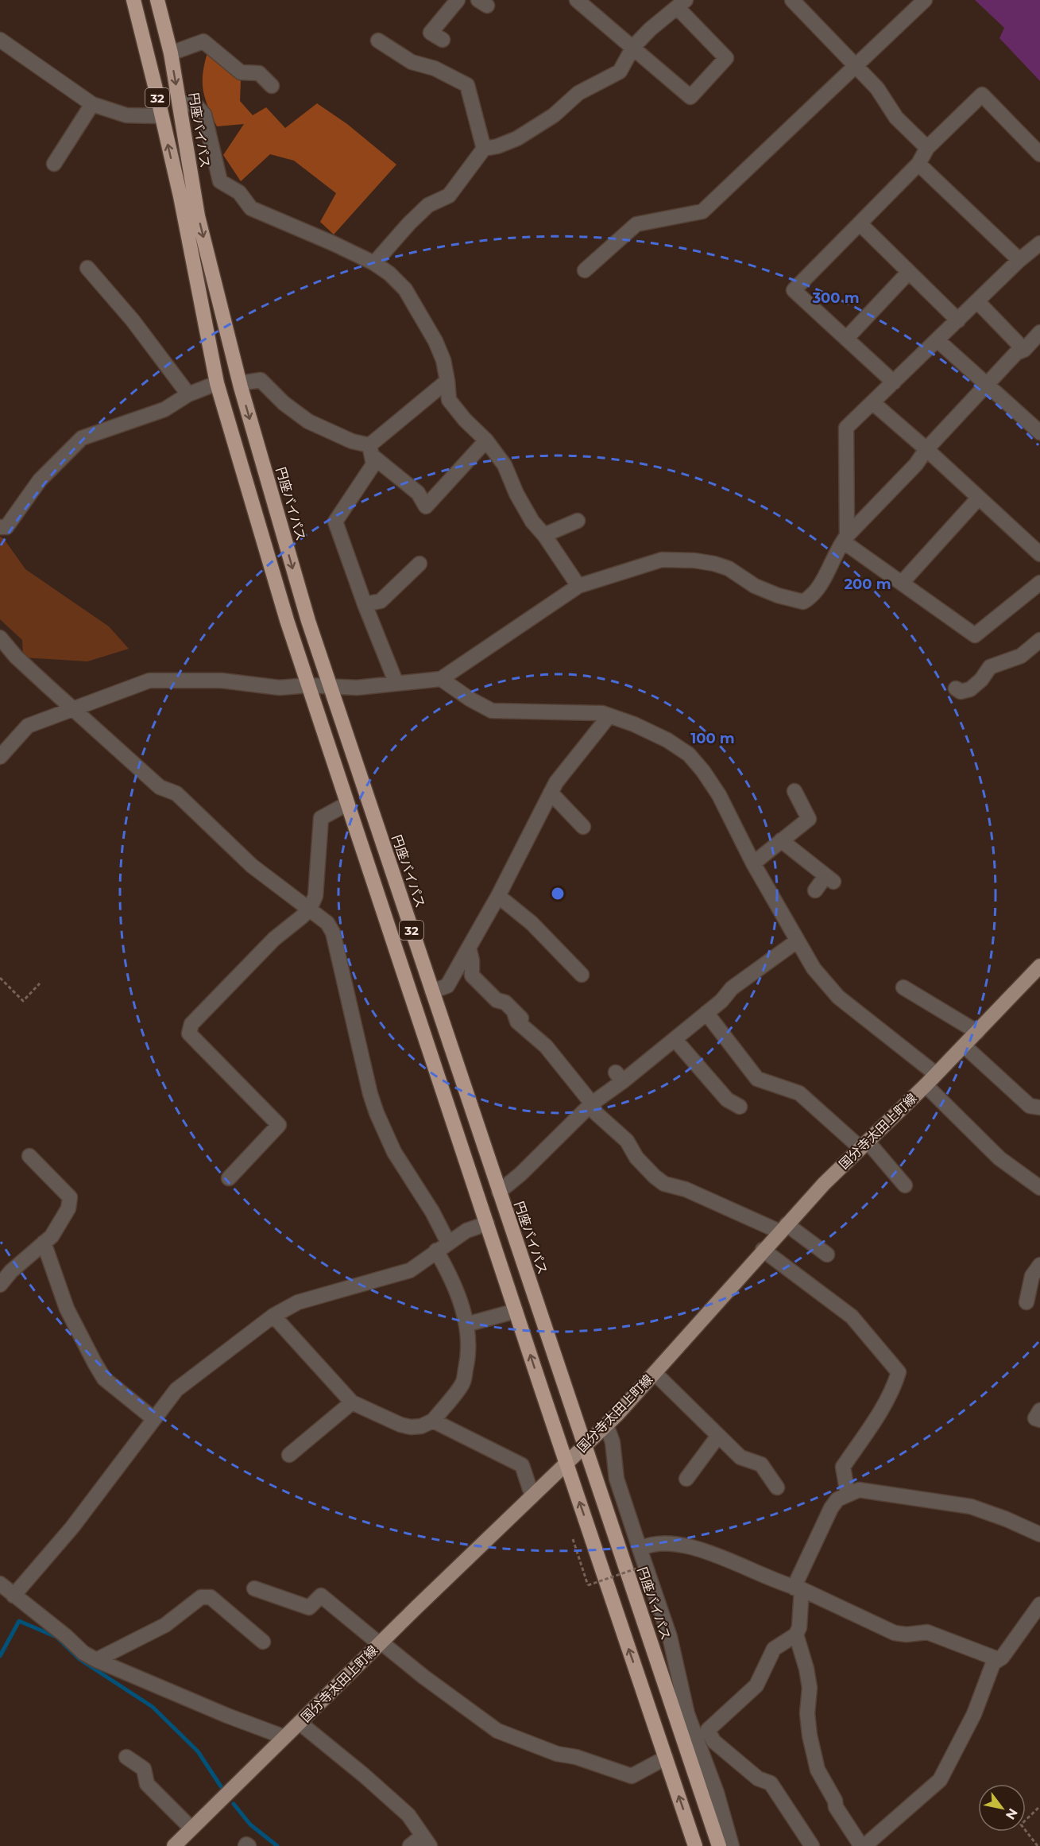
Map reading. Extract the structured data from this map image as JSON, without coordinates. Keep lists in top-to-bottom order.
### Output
{
  "streets": {
    "highway": ["32", "円座バイパス"],
    "main road": ["国分寺太田上町線"]
  },
  "crossings": [
    ["32", "国分寺太田上町線"],
    ["円座バイパス", "国分寺太田上町線"]
  ],
  "north": "bottom right",
  "rings": ["300 m", "200 m", "100 m"]
}
